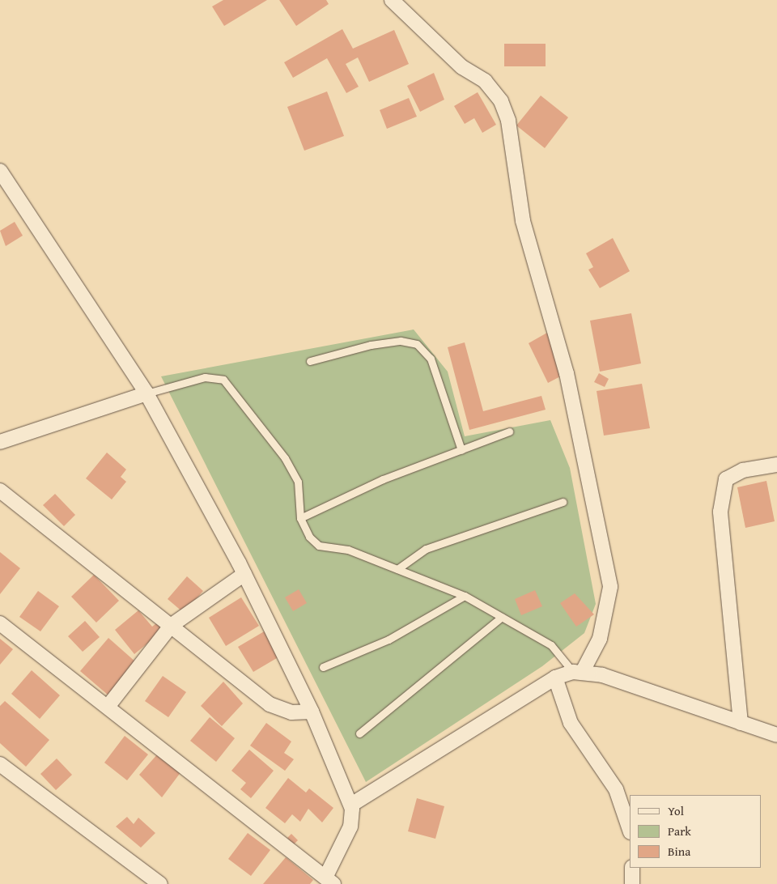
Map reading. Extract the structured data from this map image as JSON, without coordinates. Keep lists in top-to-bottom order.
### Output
{
  "legend": ["Yol", "Park", "Bina"]
}
